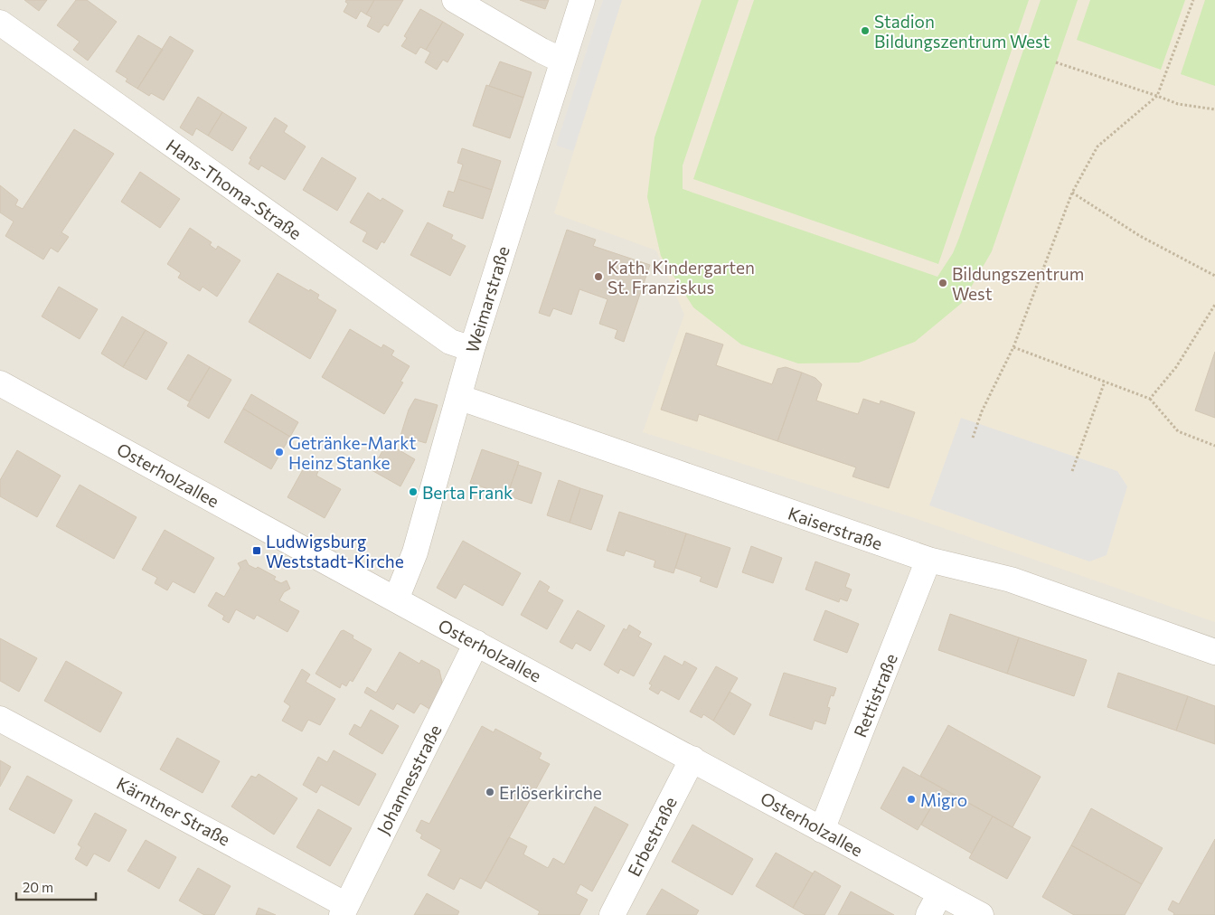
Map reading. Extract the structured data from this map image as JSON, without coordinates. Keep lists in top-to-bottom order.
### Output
{
  "streets": {
    "street": [
      "Hans-Thoma-Straße",
      "Weimarstraße",
      "Osterholzallee",
      "Kaiserstraße",
      "Rettistraße",
      "Johannesstraße",
      "Kärntner Straße",
      "Erbestraße"
    ]
  },
  "crossings": [
    ["Hans-Thoma-Straße", "Weimarstraße"],
    ["Weimarstraße", "Osterholzallee"],
    ["Weimarstraße", "Kaiserstraße"],
    ["Osterholzallee", "Rettistraße"],
    ["Osterholzallee", "Johannesstraße"],
    ["Osterholzallee", "Erbestraße"],
    ["Kaiserstraße", "Rettistraße"],
    ["Johannesstraße", "Kärntner Straße"]
  ],
  "places": {
    "other": [
      "Stadion Bildungszentrum West",
      "Kath. Kindergarten St. Franziskus",
      "Bildungszentrum West",
      "Getränke-Markt Heinz Stanke",
      "Berta Frank",
      "Erlöserkirche",
      "Migro"
    ],
    "transit": ["Ludwigsburg Weststadt-Kirche"]
  },
  "scale_bar": "20 m"
}
